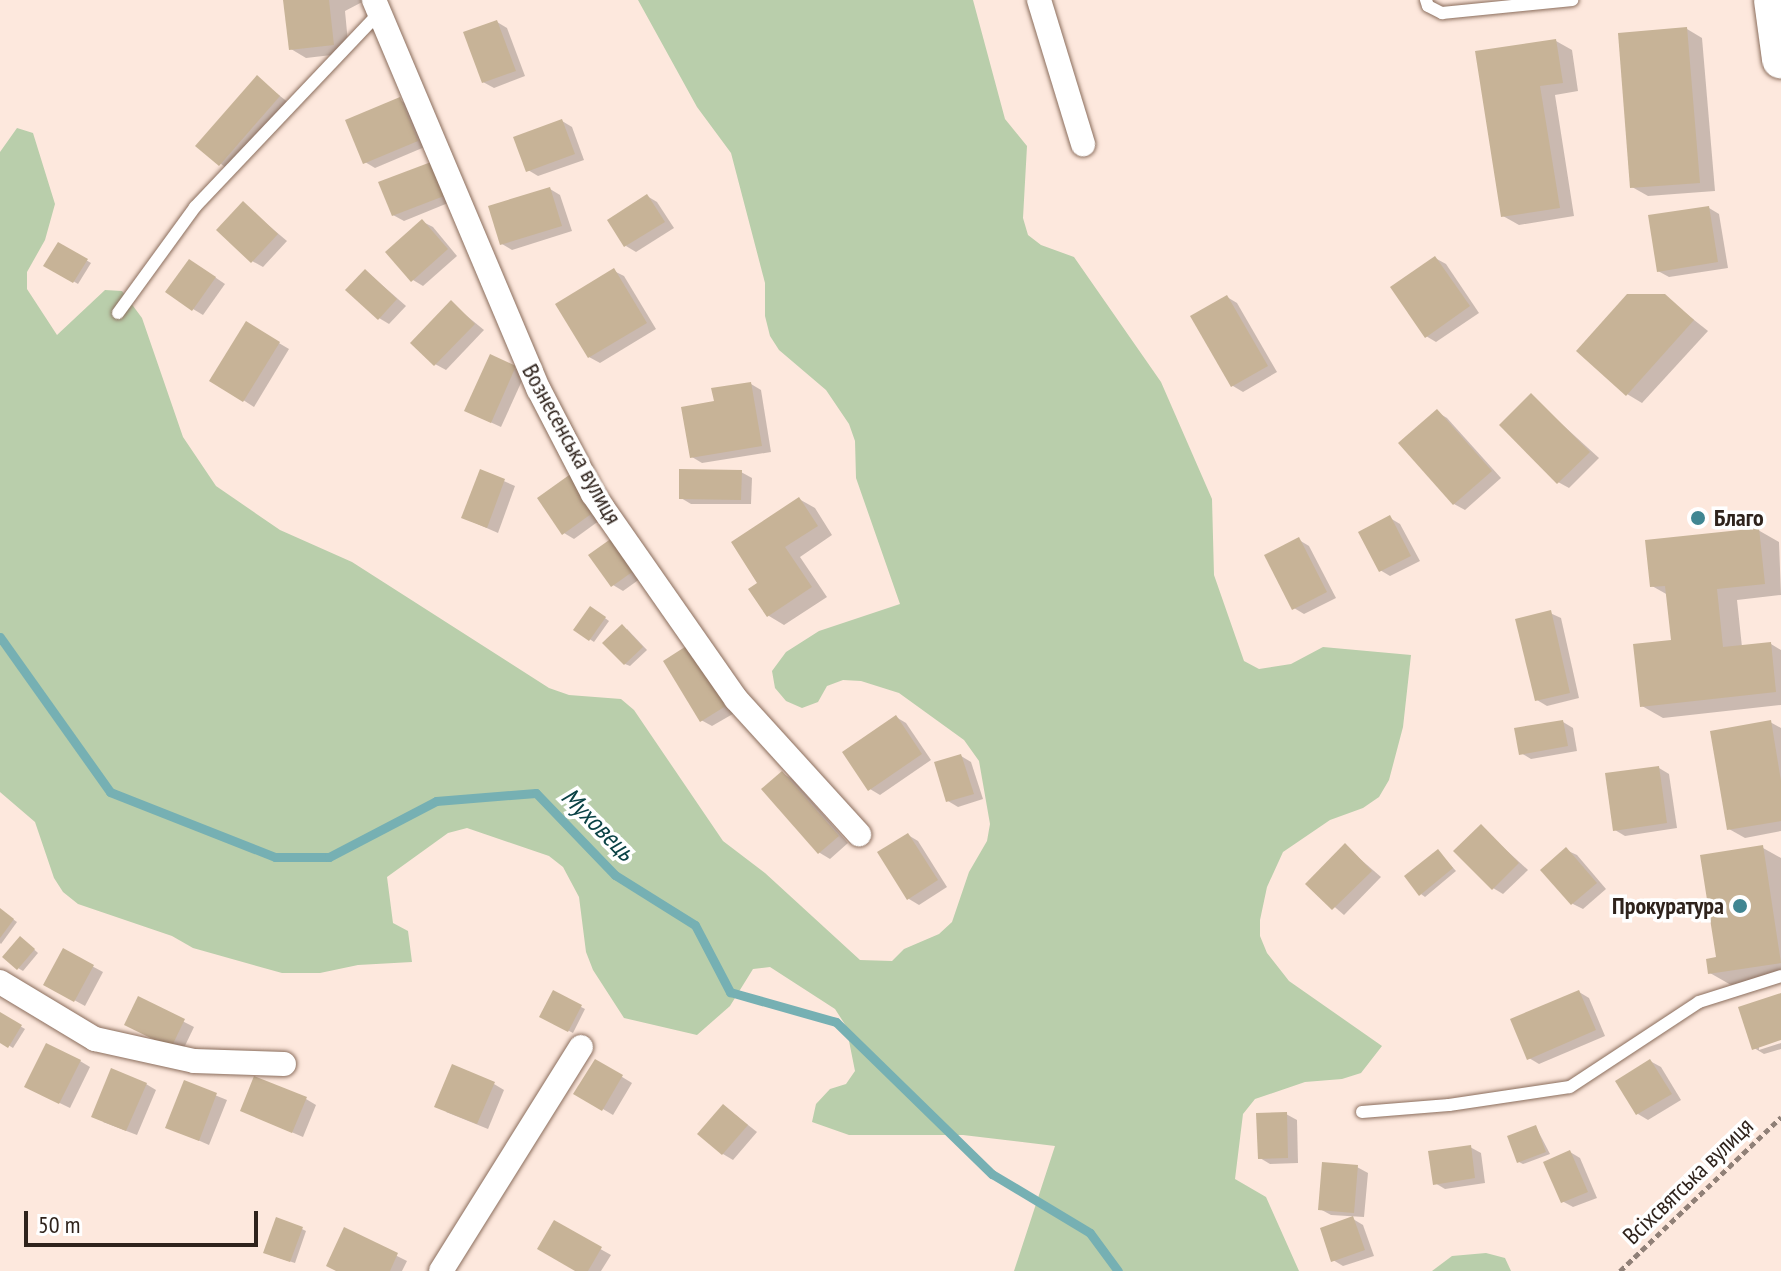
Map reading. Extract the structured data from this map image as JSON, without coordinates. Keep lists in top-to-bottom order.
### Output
{
  "streets": {
    "street": ["Вознесенська вулиця"],
    "path": ["Всіхсвятська вулиця"]
  },
  "water": ["Муховець"],
  "places": ["Благо", "Прокуратура"],
  "scale_bar": "50 m"
}
